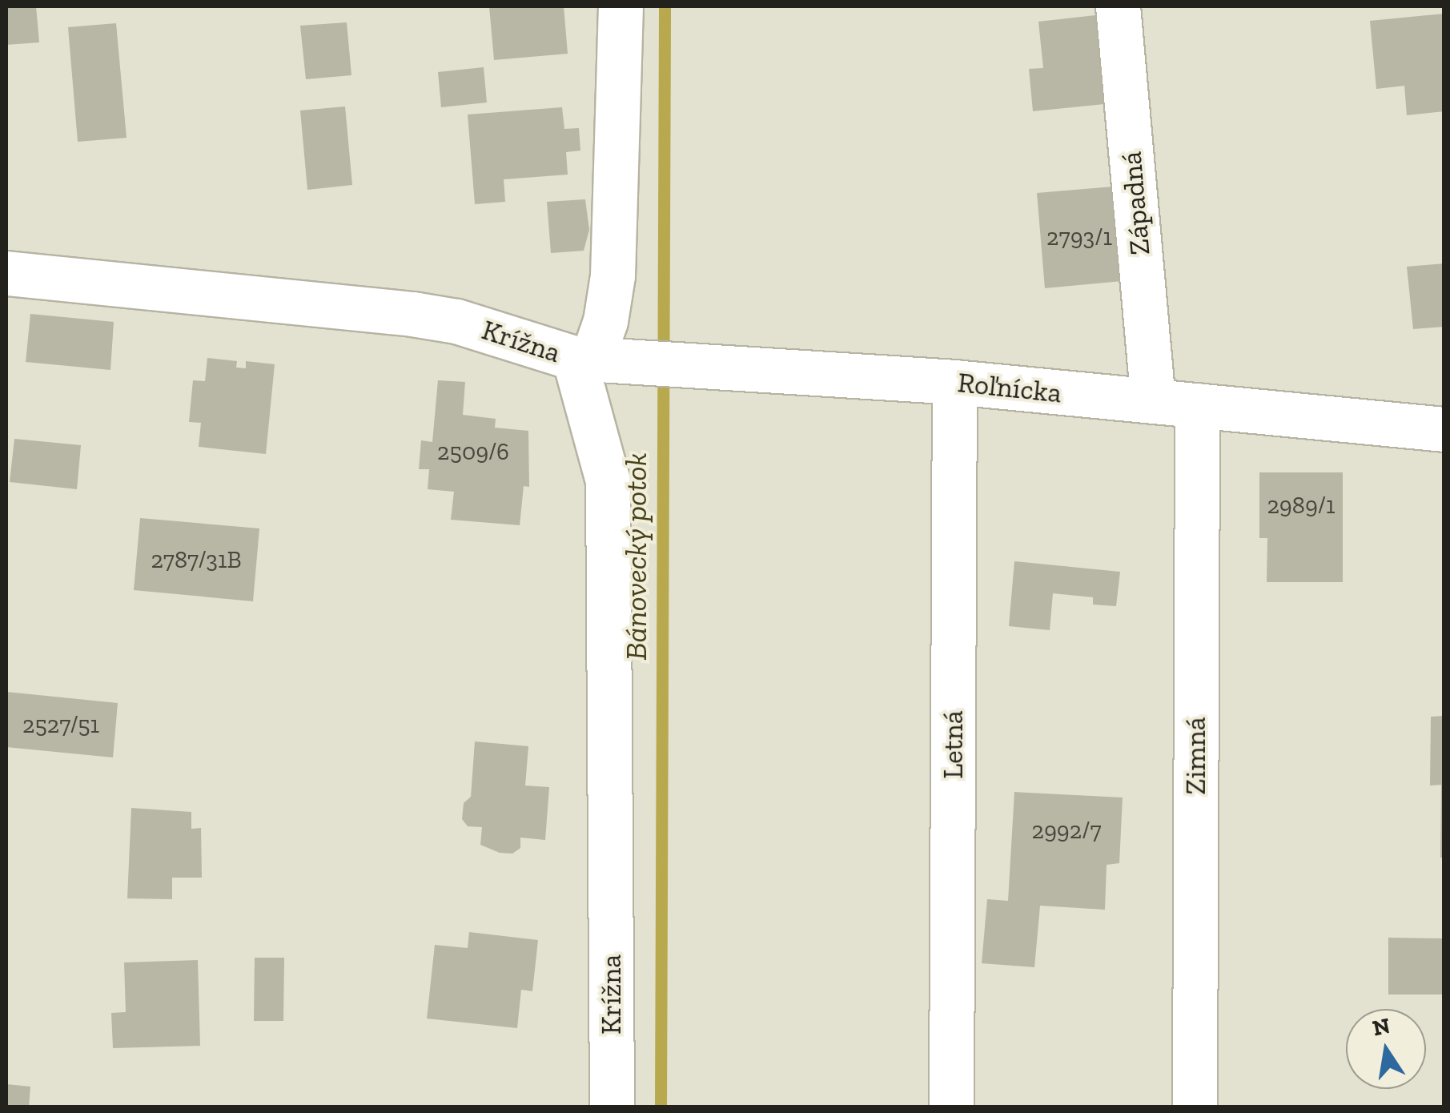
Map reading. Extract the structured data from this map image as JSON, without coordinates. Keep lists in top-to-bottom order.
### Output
{
  "streets": {
    "street": [
      "Západná",
      "Krížna",
      "Roľnícka",
      "Letná",
      "Zimná"
    ]
  },
  "crossings": [
    ["Západná", "Roľnícka"],
    ["Krížna", "Roľnícka"],
    ["Roľnícka", "Letná"],
    ["Roľnícka", "Zimná"]
  ],
  "water": ["Bánovecký potok"],
  "house_numbers": [
    "2793/1",
    "2509/6",
    "2989/1",
    "2787/31B",
    "2527/51",
    "2992/7"
  ],
  "north": "top"
}
